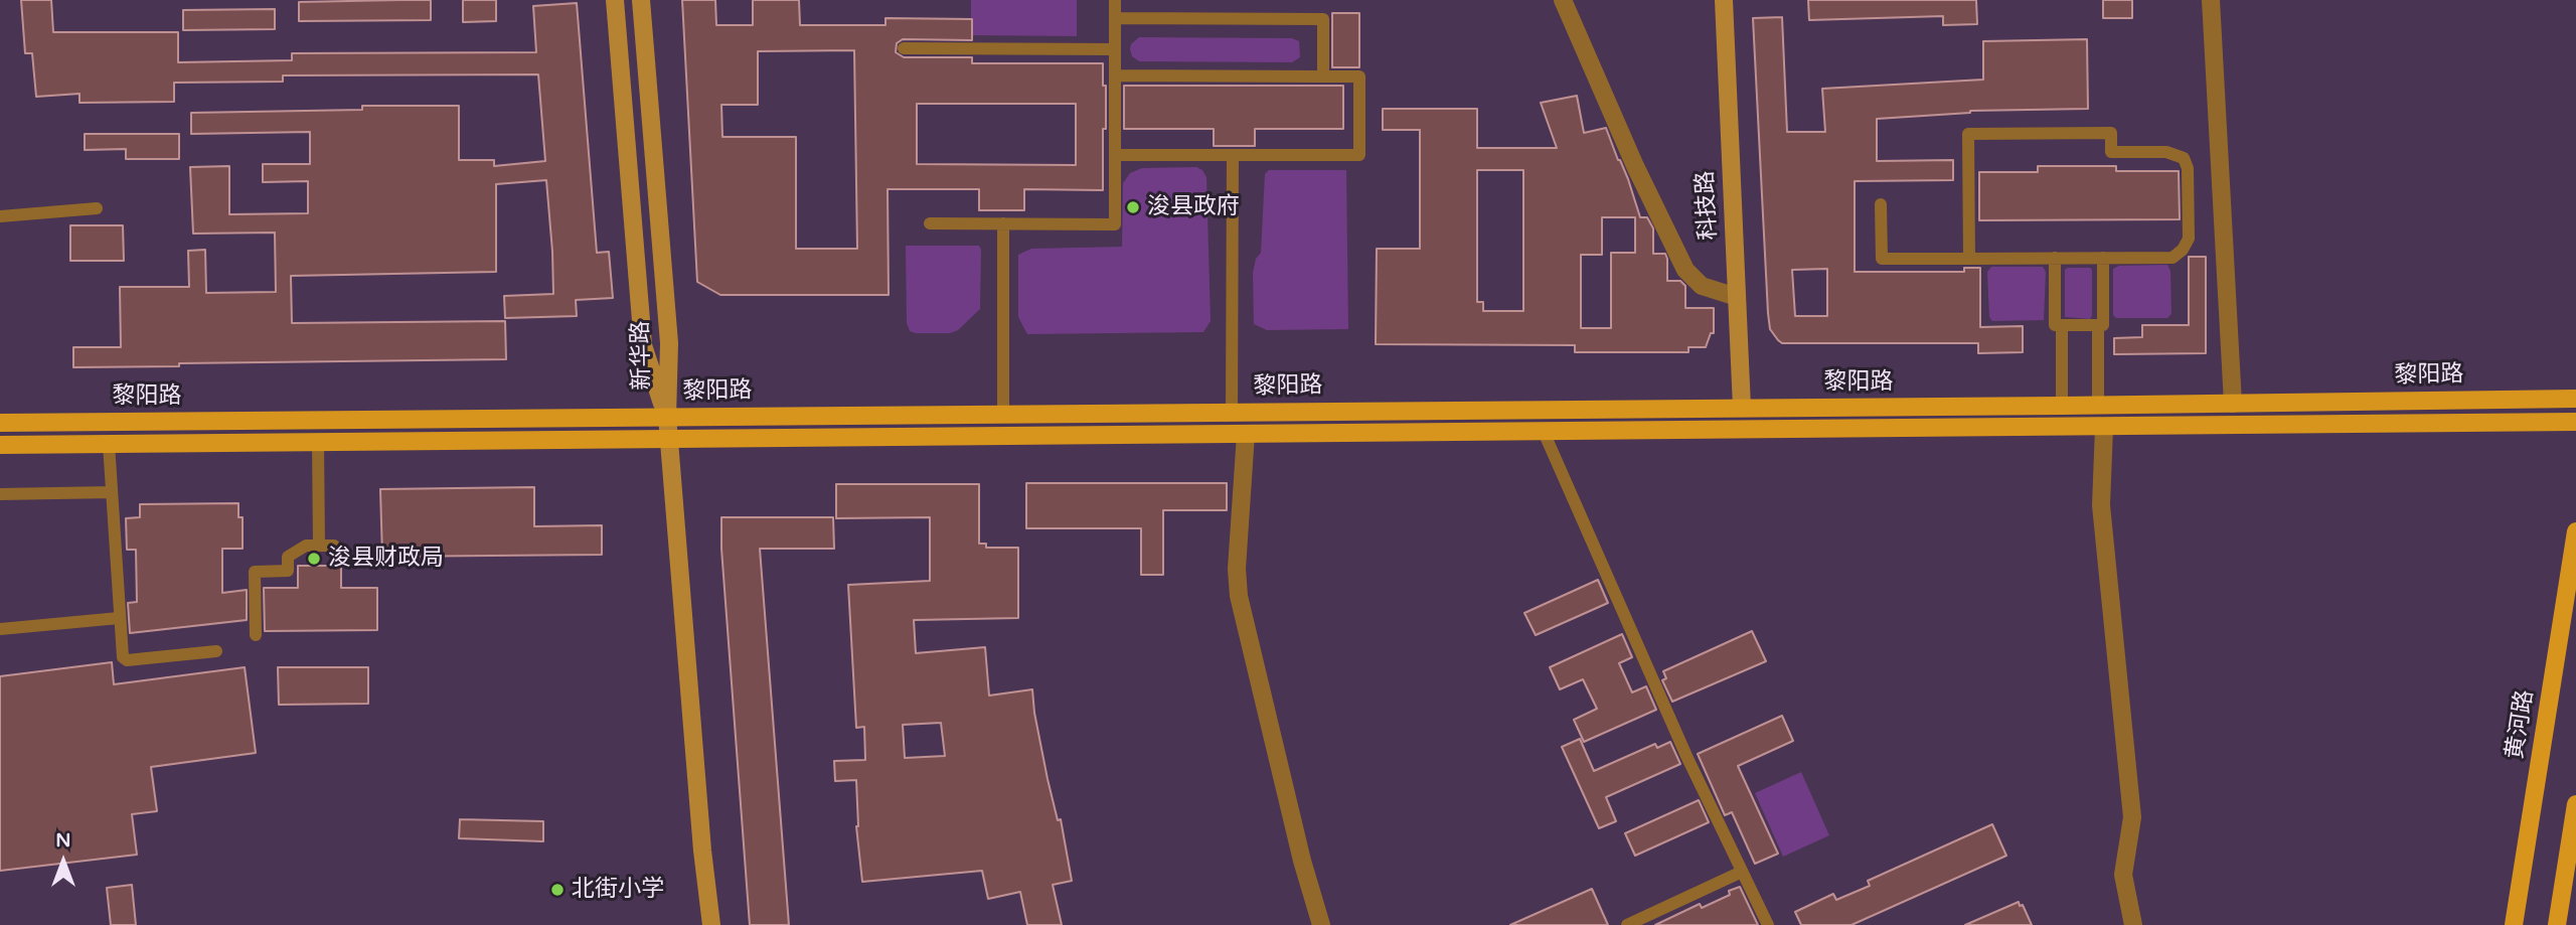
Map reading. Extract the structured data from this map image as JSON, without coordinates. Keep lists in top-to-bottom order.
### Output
{
  "streets": {
    "main road": ["黎阳路", "黄河路"],
    "street": ["科技路", "新华路"]
  },
  "crossings": [
    ["科技路", "黎阳路"],
    ["新华路", "黎阳路"]
  ],
  "places": ["浚县政府", "浚县财政局", "北街小学"],
  "north": "top"
}
